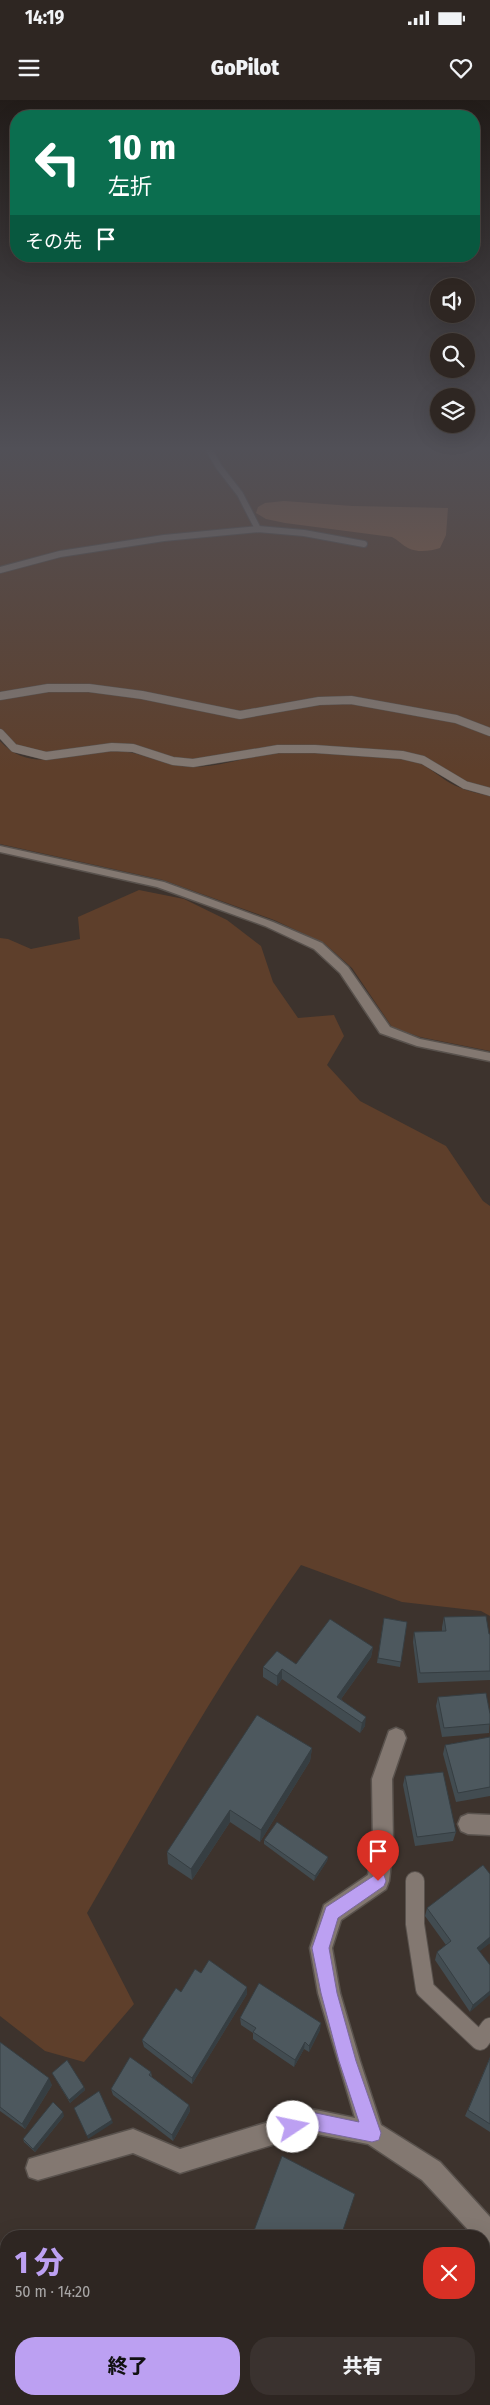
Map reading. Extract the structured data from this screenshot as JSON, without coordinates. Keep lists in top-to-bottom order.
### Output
{
  "page": {
    "status": "14:19",
    "header": "GoPilot",
    "turn": ["10 m", "左折"],
    "then": "その先",
    "heading": ["1 分", "50 m · 14:20"],
    "buttons": ["終了", "共有"]
  }
}
